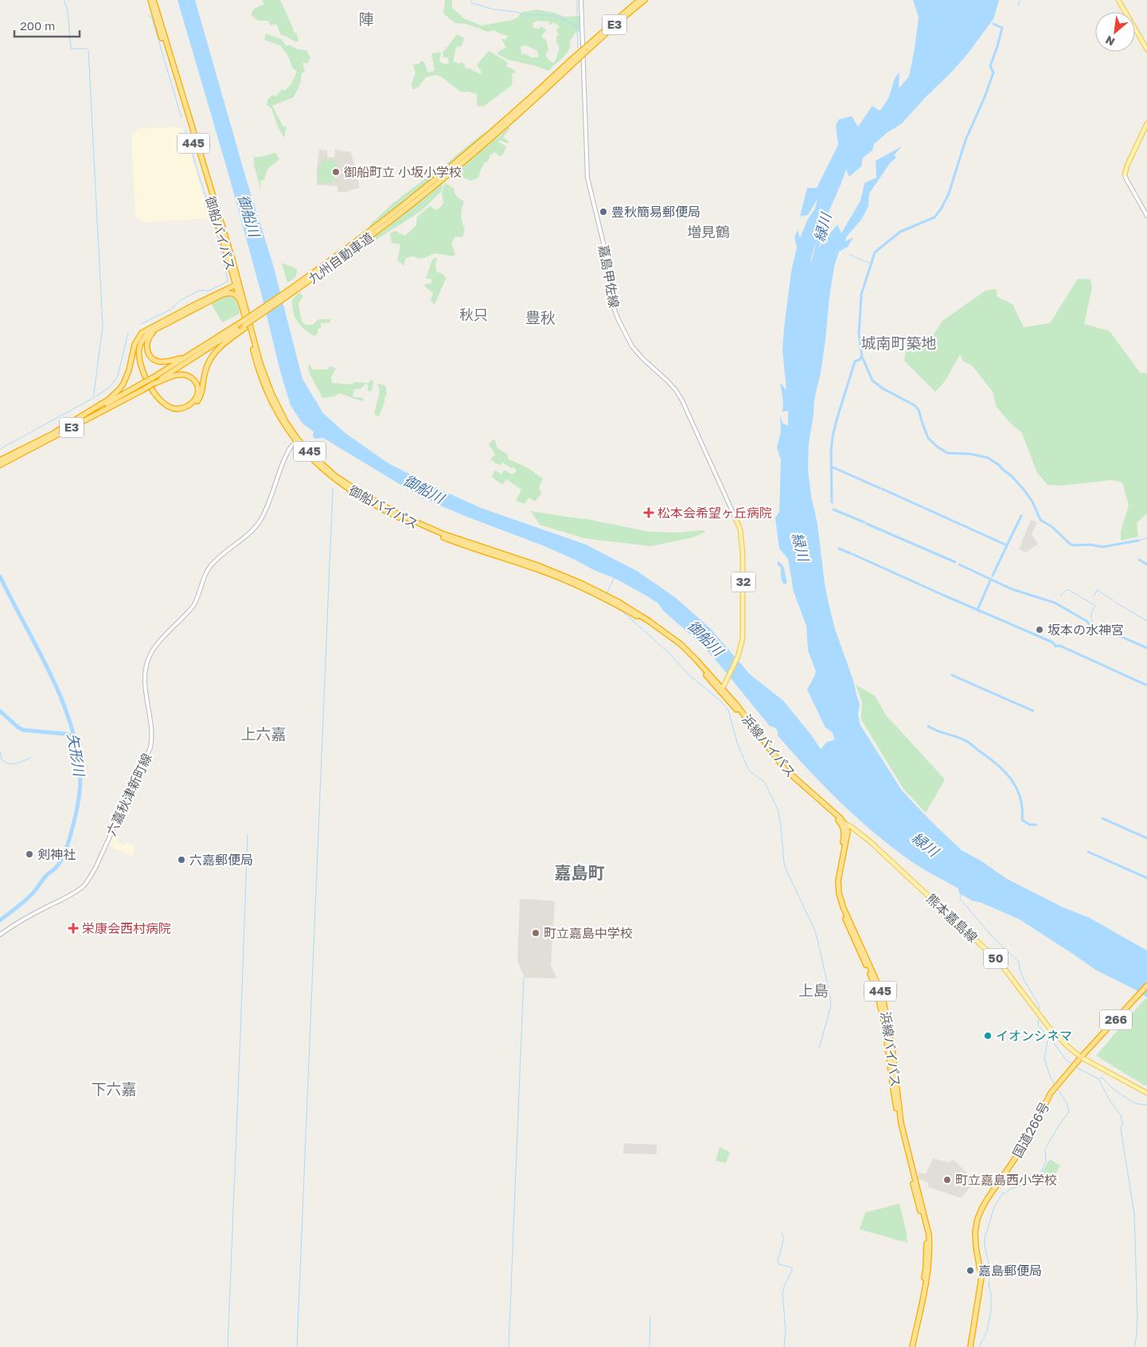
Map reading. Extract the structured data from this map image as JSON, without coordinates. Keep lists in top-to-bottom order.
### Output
{
  "streets": {
    "highway": [
      "E3",
      "445",
      "御船バイパス",
      "九州自動車道",
      "浜線バイパス",
      "266",
      "国道266号"
    ],
    "main road": [
      "嘉島甲佐線",
      "32",
      "六嘉秋津新町線",
      "熊本嘉島線",
      "50"
    ]
  },
  "crossings": [
    ["御船バイパス", "32"],
    ["御船バイパス", "浜線バイパス"],
    ["御船バイパス", "六嘉秋津新町線"],
    ["嘉島甲佐線", "32"],
    ["32", "浜線バイパス"],
    ["浜線バイパス", "熊本嘉島線"],
    ["熊本嘉島線", "国道266号"]
  ],
  "districts": [
    "陣",
    "増見鶴",
    "秋只",
    "豊秋",
    "城南町築地",
    "上六嘉",
    "嘉島町",
    "上島",
    "下六嘉"
  ],
  "water": ["御船川", "緑川", "矢形川"],
  "places": {
    "other": [
      "御船町立 小坂小学校",
      "豊秋簡易郵便局",
      "坂本の水神宮",
      "剣神社",
      "六嘉郵便局",
      "町立嘉島中学校",
      "イオンシネマ",
      "町立嘉島西小学校",
      "嘉島郵便局"
    ],
    "health": ["松本会希望ヶ丘病院", "栄康会西村病院"]
  },
  "scale_bar": "200 m",
  "north": "bottom left"
}
